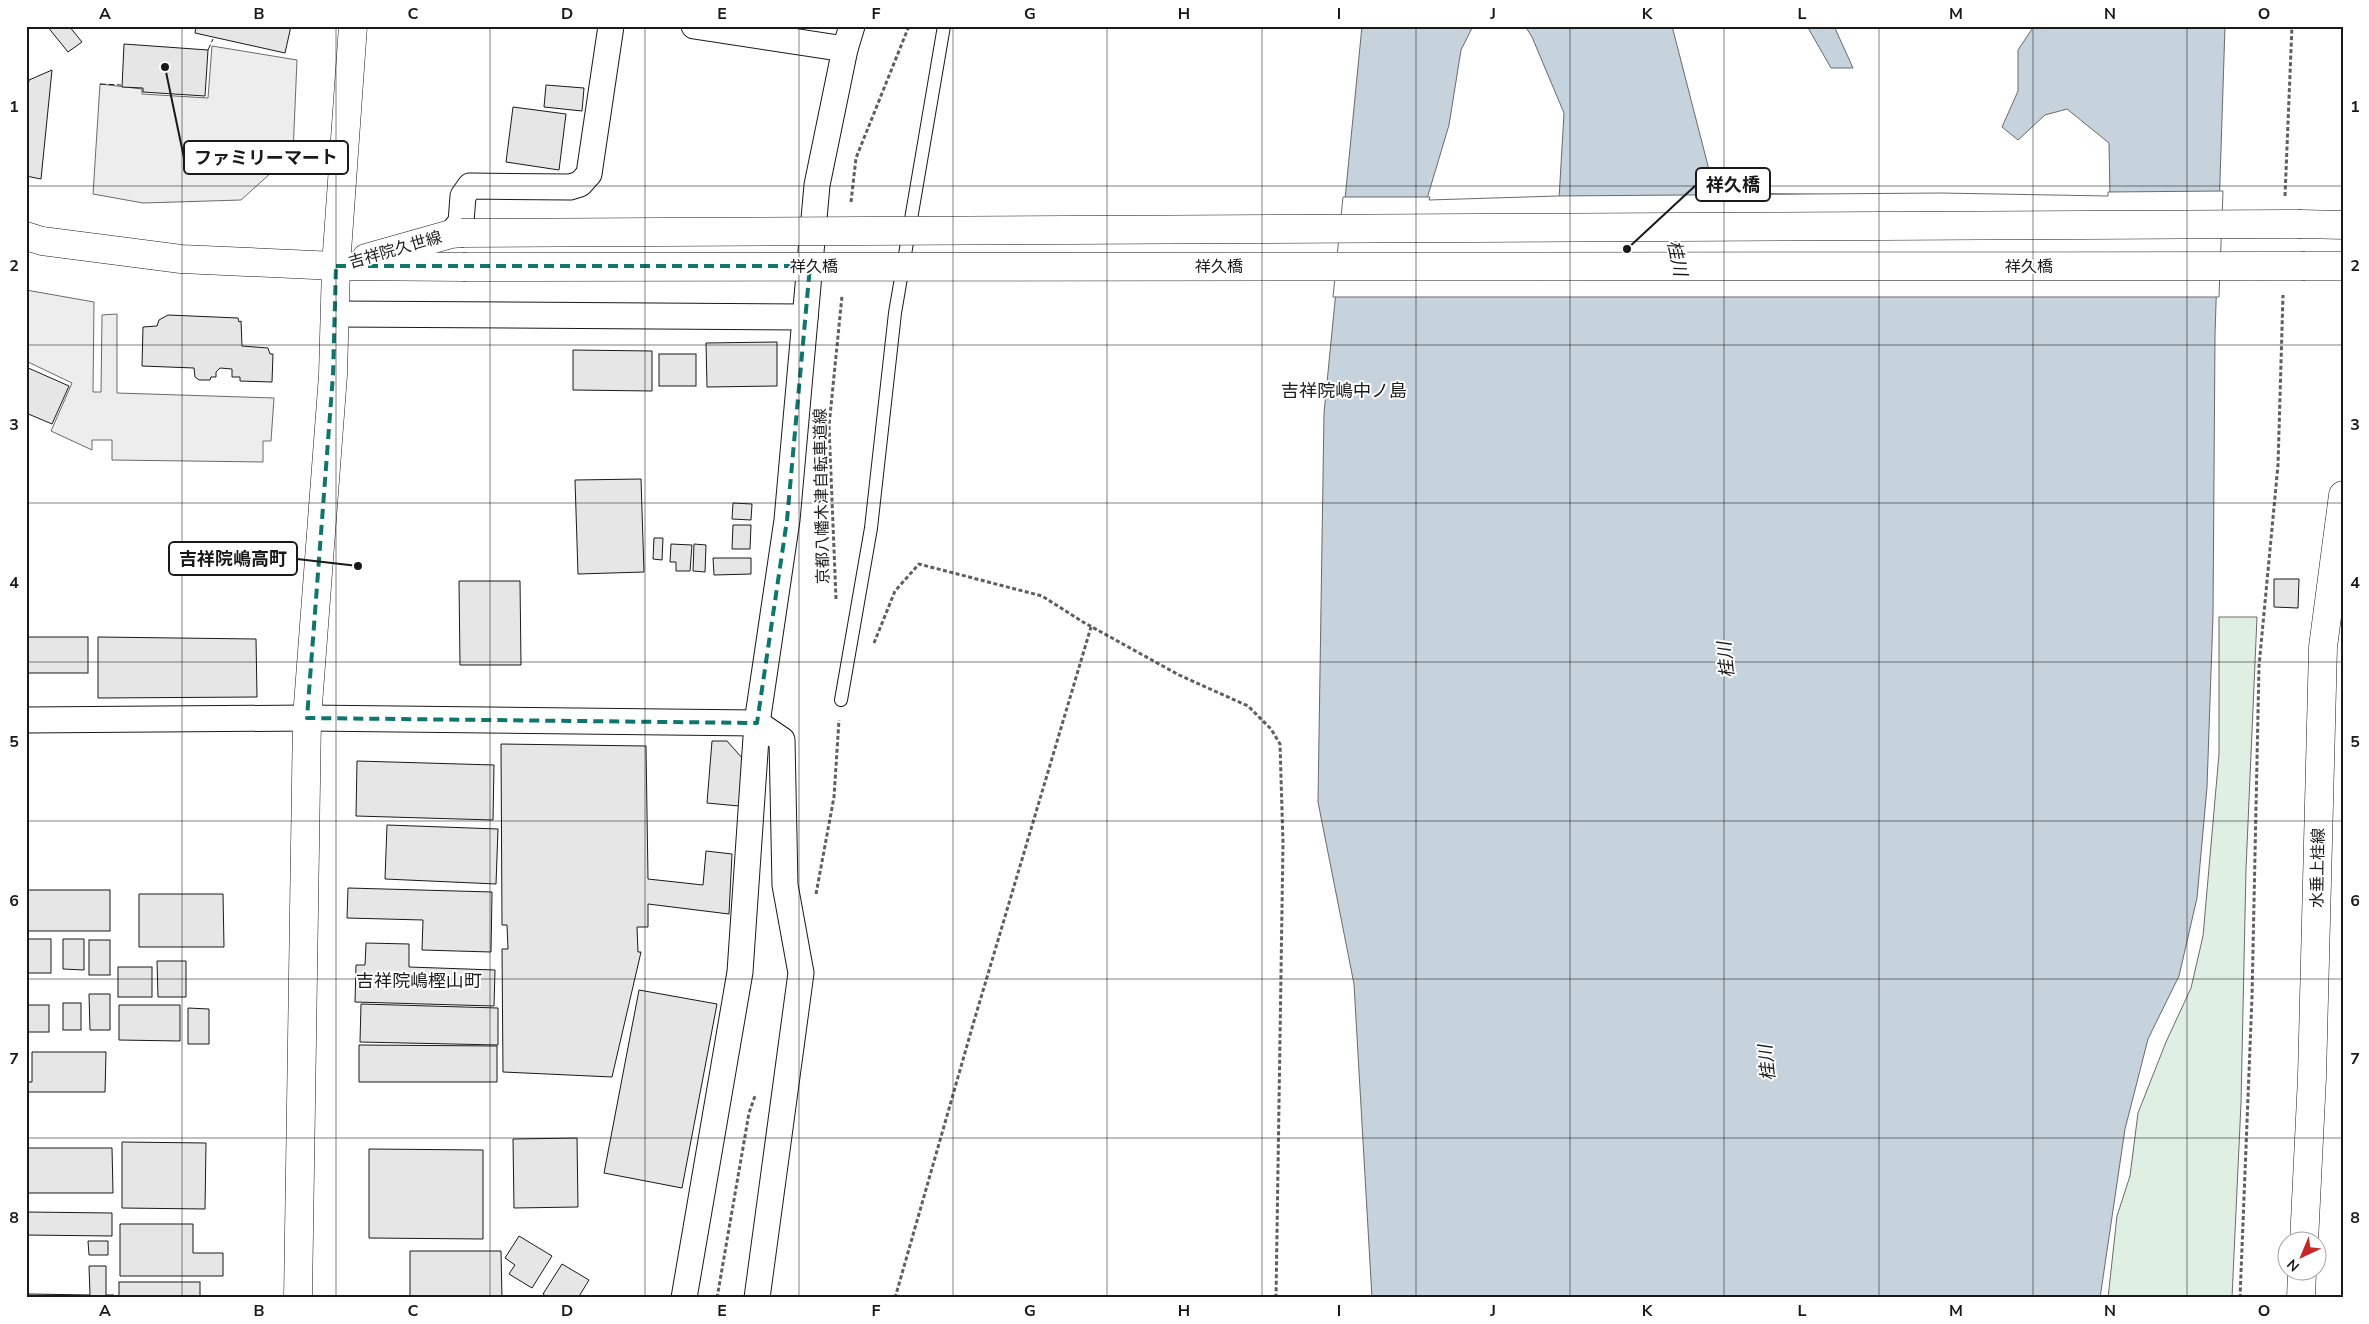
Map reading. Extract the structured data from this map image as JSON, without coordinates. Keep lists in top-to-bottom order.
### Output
{
  "streets": {
    "street": ["吉祥院久世線", "祥久橋", "水垂上桂線"],
    "path": ["京都八幡木津自転車道線"]
  },
  "crossings": [
    ["吉祥院久世線", "祥久橋"]
  ],
  "districts": ["吉祥院嶋中ノ島", "吉祥院嶋樫山町"],
  "water": ["桂川"],
  "places": ["ファミリーマート", "祥久橋", "吉祥院嶋高町"],
  "north": "bottom left",
  "grid": {
    "columns": [
      "A",
      "B",
      "C",
      "D",
      "E",
      "F",
      "G",
      "H",
      "I",
      "J",
      "K",
      "L",
      "M",
      "N",
      "O"
    ],
    "rows": [
      "1",
      "2",
      "3",
      "4",
      "5",
      "6",
      "7",
      "8"
    ]
  }
}
